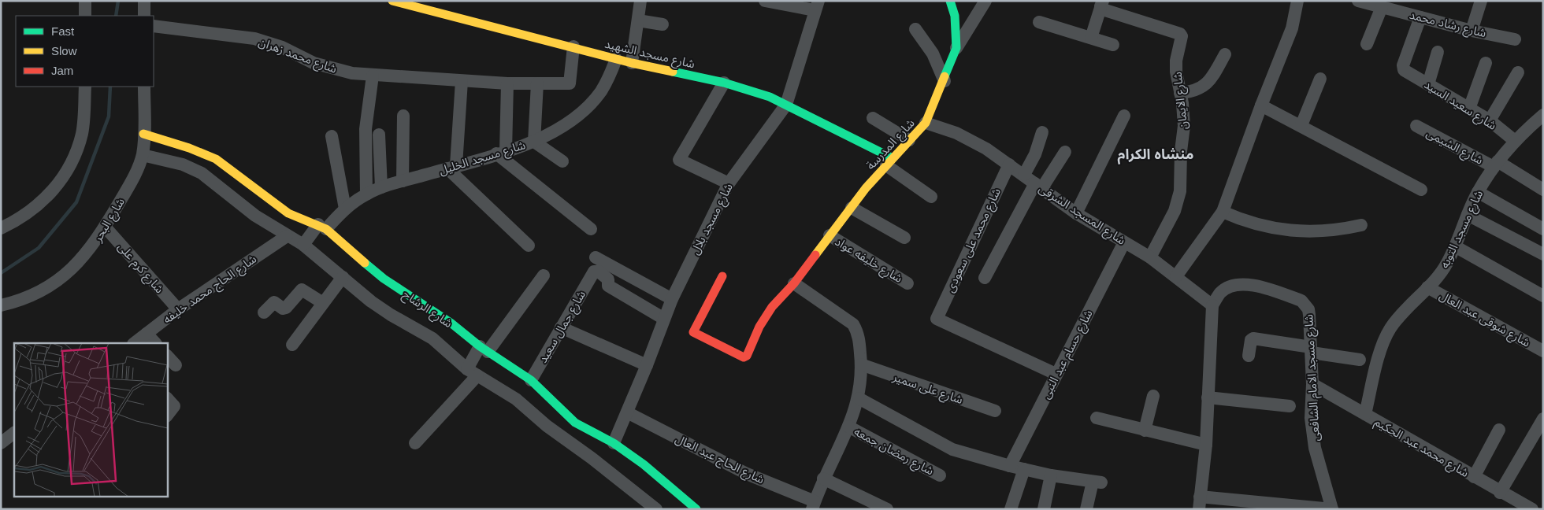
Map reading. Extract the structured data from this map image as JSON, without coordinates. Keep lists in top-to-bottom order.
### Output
{
  "streets": {
    "street": [
      "شارع رشاد محمد",
      "شارع مسجد الشهيد",
      "شارع محمد زهران",
      "شارع الايمان",
      "شارع سعيد السيد",
      "شارع المدرسة",
      "شارع الشيمى",
      "شارع مسجد الخليل",
      "شارع المسجد الشرقى",
      "شارع مسجد بلال",
      "شارع البحر",
      "شارع مسجد التوبه",
      "شارع محمد على سعودى",
      "شارع خليفه عواد",
      "شارع كرم على",
      "شارع الحاج محمد خليفه",
      "شارع الرشاح",
      "شارع شوقى عبد العال",
      "شارع جمال سعيد",
      "شارع حسام عبد النبى",
      "شارع مسجد الامام الشافعى",
      "شارع على سمير",
      "شارع محمد عبد الحكيم",
      "شارع رمضان جمعه",
      "شارع الحاج عبد العال"
    ]
  },
  "crossings": [
    ["شارع رشاد محمد", "شارع سعيد السيد"],
    ["شارع مسجد الشهيد", "شارع محمد زهران"],
    ["شارع مسجد الشهيد", "شارع المدرسة"],
    ["شارع مسجد الشهيد", "شارع مسجد الخليل"],
    ["شارع مسجد الشهيد", "شارع مسجد بلال"],
    ["شارع الايمان", "شارع المسجد الشرقى"],
    ["شارع سعيد السيد", "شارع مسجد التوبه"],
    ["شارع المدرسة", "شارع المسجد الشرقى"],
    ["شارع المدرسة", "شارع خليفه عواد"],
    ["شارع الشيمى", "شارع مسجد التوبه"],
    ["شارع مسجد الخليل", "شارع الرشاح"],
    ["شارع المسجد الشرقى", "شارع محمد على سعودى"],
    ["شارع المسجد الشرقى", "شارع حسام عبد النبى"],
    ["شارع المسجد الشرقى", "شارع مسجد الامام الشافعى"],
    ["شارع مسجد بلال", "شارع الرشاح"],
    ["شارع مسجد بلال", "شارع جمال سعيد"],
    ["شارع مسجد بلال", "شارع الحاج عبد العال"],
    ["شارع البحر", "شارع كرم على"],
    ["شارع البحر", "شارع الرشاح"],
    ["شارع مسجد التوبه", "شارع شوقى عبد العال"],
    ["شارع مسجد التوبه", "شارع محمد عبد الحكيم"],
    ["شارع محمد على سعودى", "شارع حسام عبد النبى"],
    ["شارع كرم على", "شارع الحاج محمد خليفه"],
    ["شارع الحاج محمد خليفه", "شارع الرشاح"],
    ["شارع الرشاح", "شارع جمال سعيد"],
    ["شارع مسجد الامام الشافعى", "شارع محمد عبد الحكيم"]
  ],
  "districts": ["منشاه الكرام"],
  "legend": ["Fast", "Slow", "Jam"]
}
